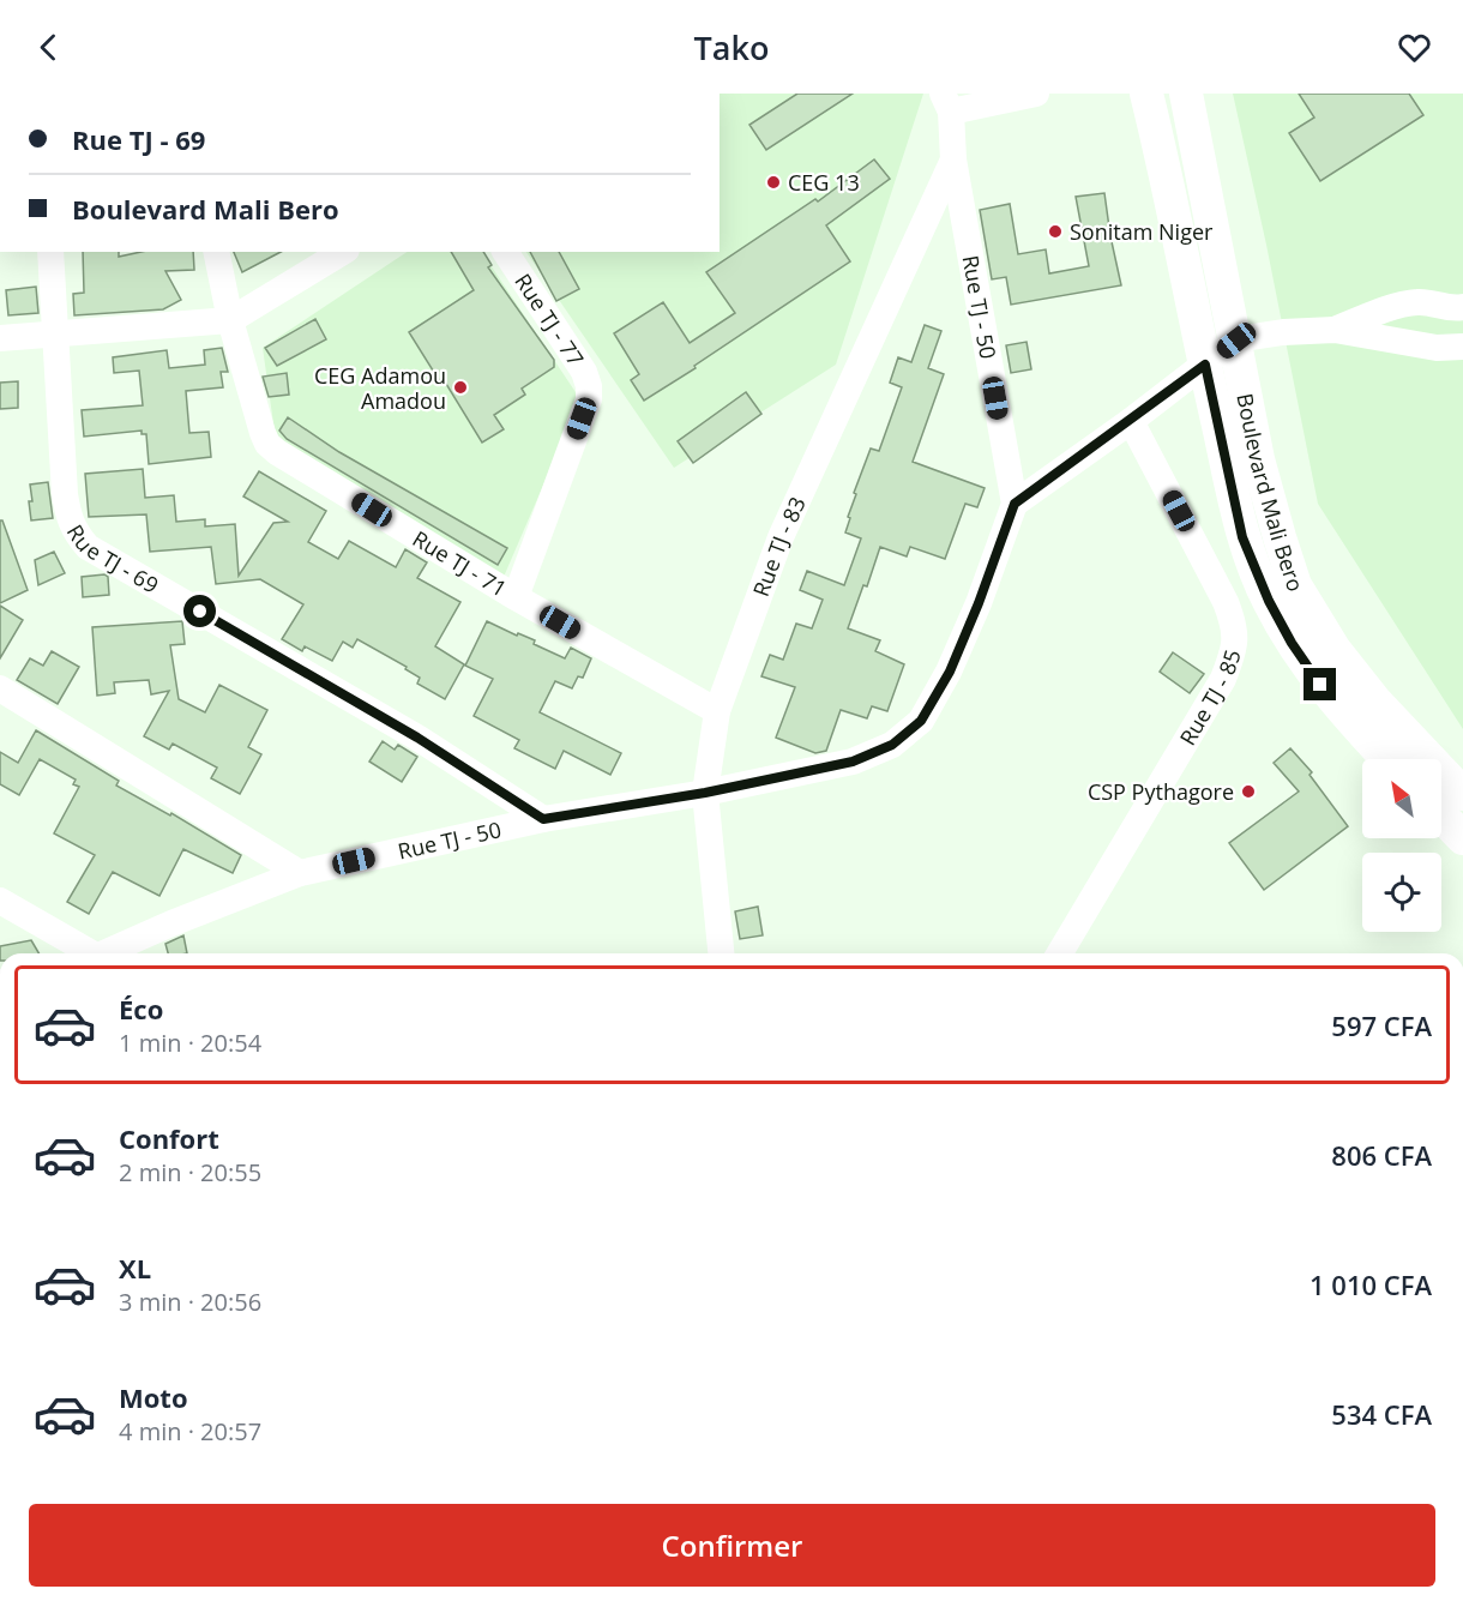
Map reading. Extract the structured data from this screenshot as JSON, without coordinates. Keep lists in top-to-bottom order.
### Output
{
  "streets": {
    "main road": ["Boulevard Mali Bero"],
    "street": [
      "Rue TJ - 50",
      "Rue TJ - 77",
      "Rue TJ - 83",
      "Rue TJ - 69",
      "Rue TJ - 71",
      "Rue TJ - 85"
    ]
  },
  "crossings": [
    ["Rue TJ - 50", "Rue TJ - 83"],
    ["Rue TJ - 50", "Rue TJ - 69"],
    ["Rue TJ - 77", "Rue TJ - 71"],
    ["Rue TJ - 83", "Rue TJ - 71"]
  ],
  "places": [
    "CEG 13",
    "Sonitam Niger",
    "CEG Adamou Amadou",
    "CSP Pythagore"
  ],
  "north": "top left",
  "page": {
    "header": "Tako",
    "banner": ["Rue TJ - 69", "Boulevard Mali Bero"],
    "list": [
      {
        "name": "Éco",
        "note": "1 min · 20:54",
        "value": "597 CFA"
      },
      {
        "name": "Confort",
        "note": "2 min · 20:55",
        "value": "806 CFA"
      },
      {
        "name": "XL",
        "note": "3 min · 20:56",
        "value": "1 010 CFA"
      },
      {
        "name": "Moto",
        "note": "4 min · 20:57",
        "value": "534 CFA"
      }
    ],
    "buttons": "Confirmer"
  }
}
